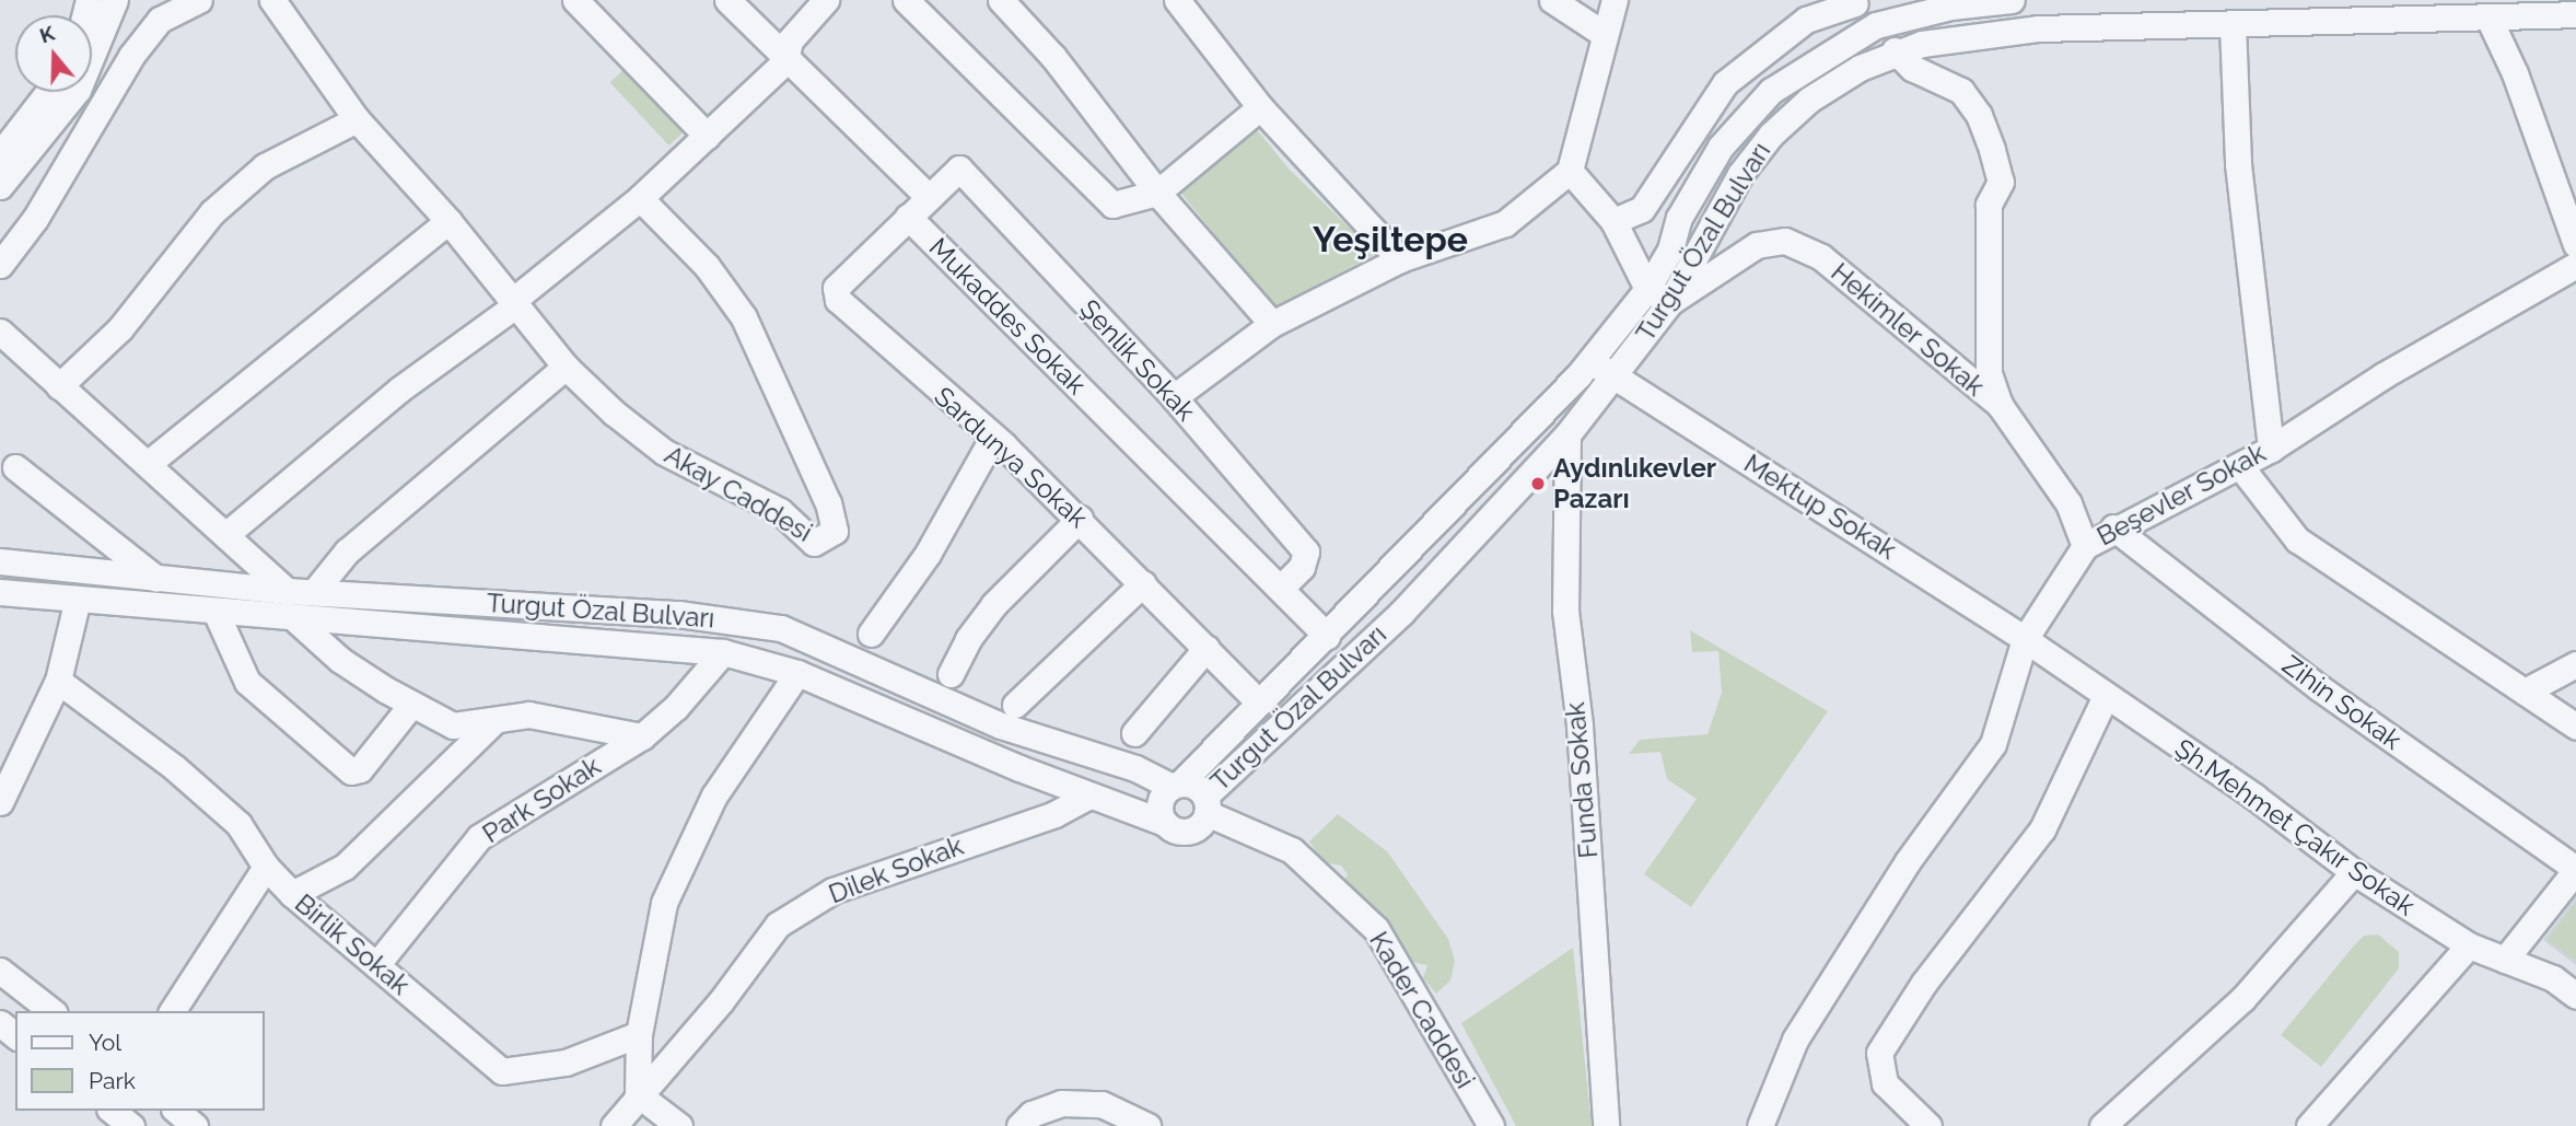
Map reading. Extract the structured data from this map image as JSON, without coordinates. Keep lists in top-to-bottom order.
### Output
{
  "streets": {
    "street": [
      "Turgut Özal Bulvarı",
      "Mukaddes Sokak",
      "Hekimler Sokak",
      "Şenlik Sokak",
      "Sardunya Sokak",
      "Akay Caddesi",
      "Beşevler Sokak",
      "Mektup Sokak",
      "Zihin Sokak",
      "Funda Sokak",
      "Park Sokak",
      "Şh.Mehmet Çakır Sokak",
      "Dilek Sokak",
      "Birlik Sokak",
      "Kader Caddesi"
    ]
  },
  "crossings": [
    ["Turgut Özal Bulvarı", "Mukaddes Sokak"],
    ["Turgut Özal Bulvarı", "Hekimler Sokak"],
    ["Turgut Özal Bulvarı", "Sardunya Sokak"],
    ["Turgut Özal Bulvarı", "Mektup Sokak"],
    ["Turgut Özal Bulvarı", "Funda Sokak"],
    ["Turgut Özal Bulvarı", "Park Sokak"],
    ["Turgut Özal Bulvarı", "Dilek Sokak"],
    ["Turgut Özal Bulvarı", "Kader Caddesi"],
    ["Mukaddes Sokak", "Şenlik Sokak"],
    ["Mukaddes Sokak", "Sardunya Sokak"],
    ["Hekimler Sokak", "Beşevler Sokak"],
    ["Beşevler Sokak", "Mektup Sokak"],
    ["Beşevler Sokak", "Zihin Sokak"],
    ["Beşevler Sokak", "Şh.Mehmet Çakır Sokak"],
    ["Mektup Sokak", "Şh.Mehmet Çakır Sokak"],
    ["Park Sokak", "Birlik Sokak"]
  ],
  "districts": ["Yeşiltepe"],
  "places": ["Aydınlıkevler Pazarı"],
  "legend": ["Yol", "Park"],
  "north": "top"
}
